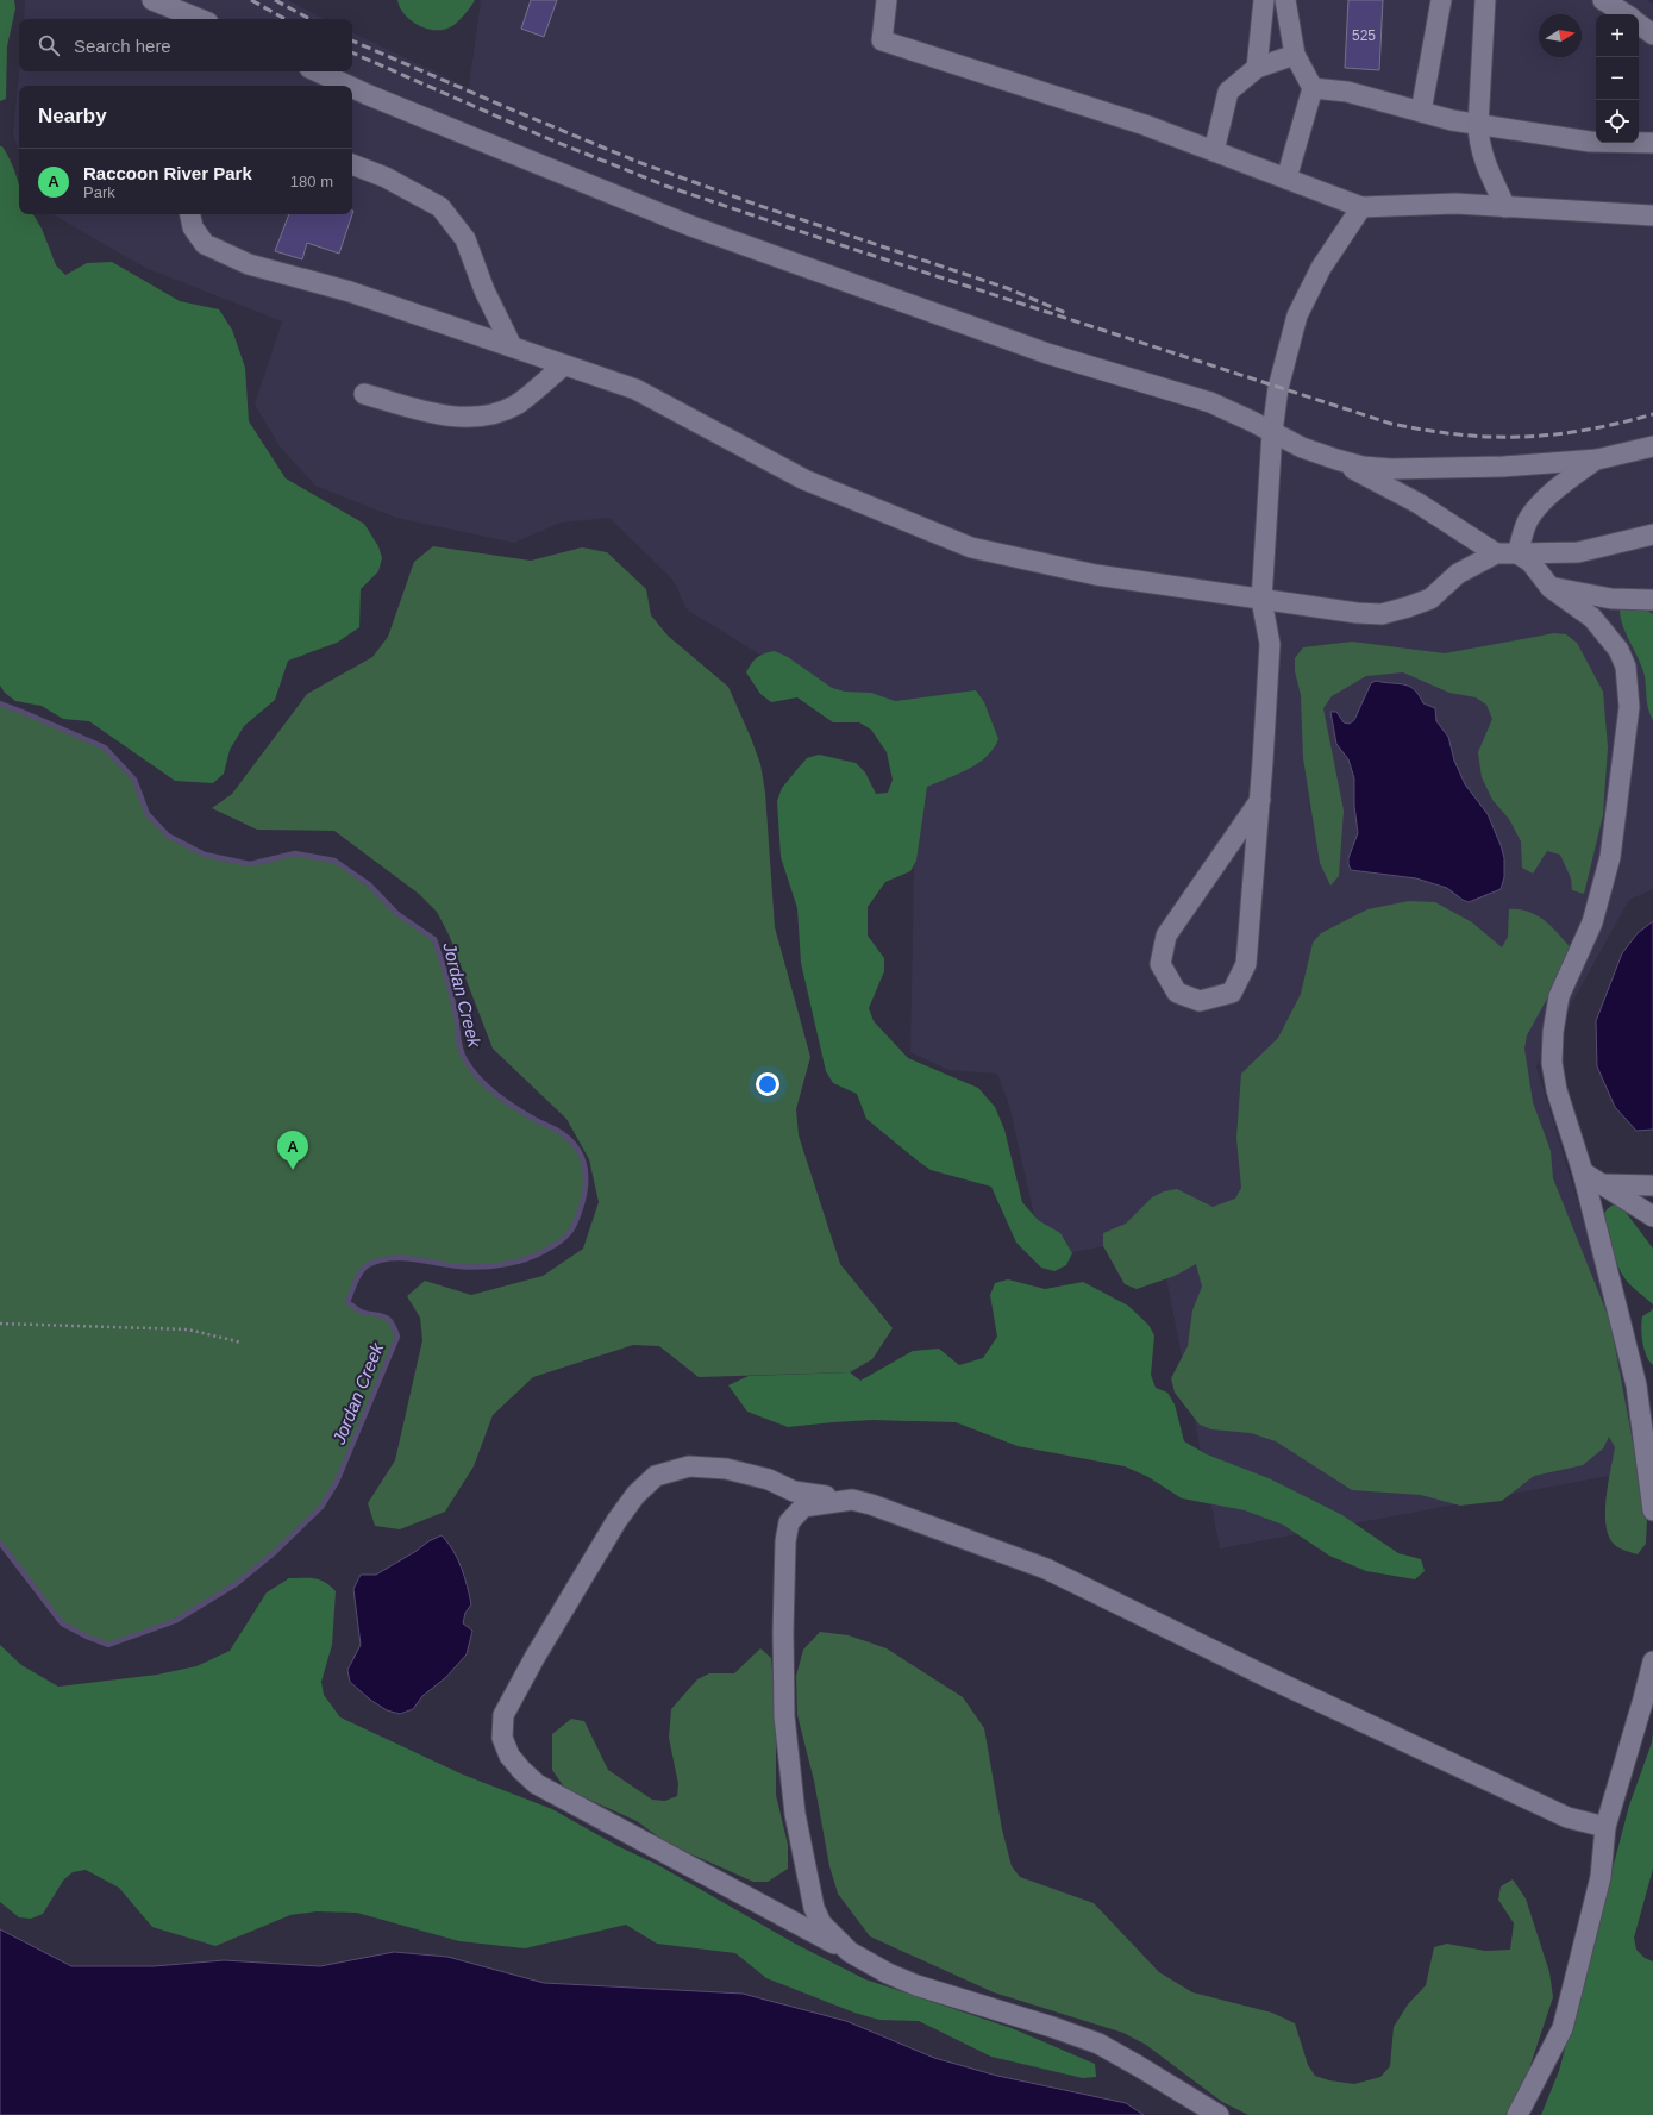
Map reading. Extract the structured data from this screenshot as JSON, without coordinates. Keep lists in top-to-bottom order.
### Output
{
  "water": ["Jordan Creek"],
  "house_numbers": ["525"],
  "north": "right",
  "page": {
    "map_buttons": ["+", "−"],
    "search": "Search here",
    "heading": "Nearby",
    "list": [
      {
        "mark": "A",
        "name": "Raccoon River Park",
        "note": "Park",
        "value": "180 m"
      }
    ],
    "pins": "A"
  }
}
